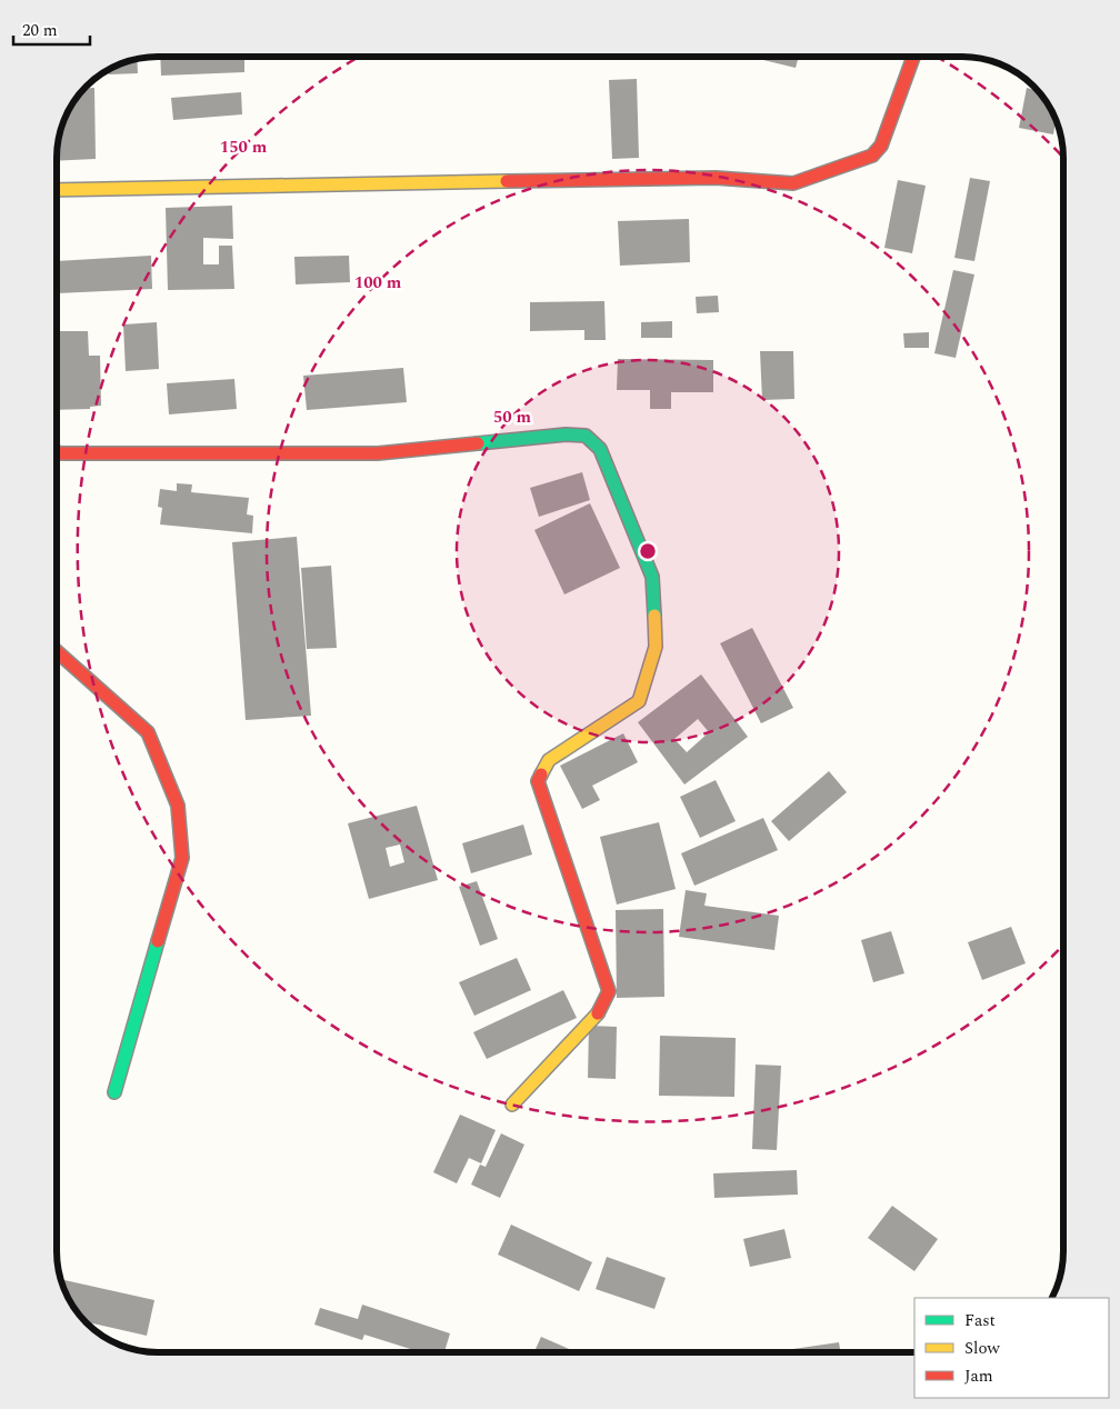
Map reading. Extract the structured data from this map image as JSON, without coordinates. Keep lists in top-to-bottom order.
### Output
{
  "legend": ["Fast", "Slow", "Jam"],
  "scale_bar": "20 m",
  "rings": ["150 m", "100 m", "50 m"]
}
